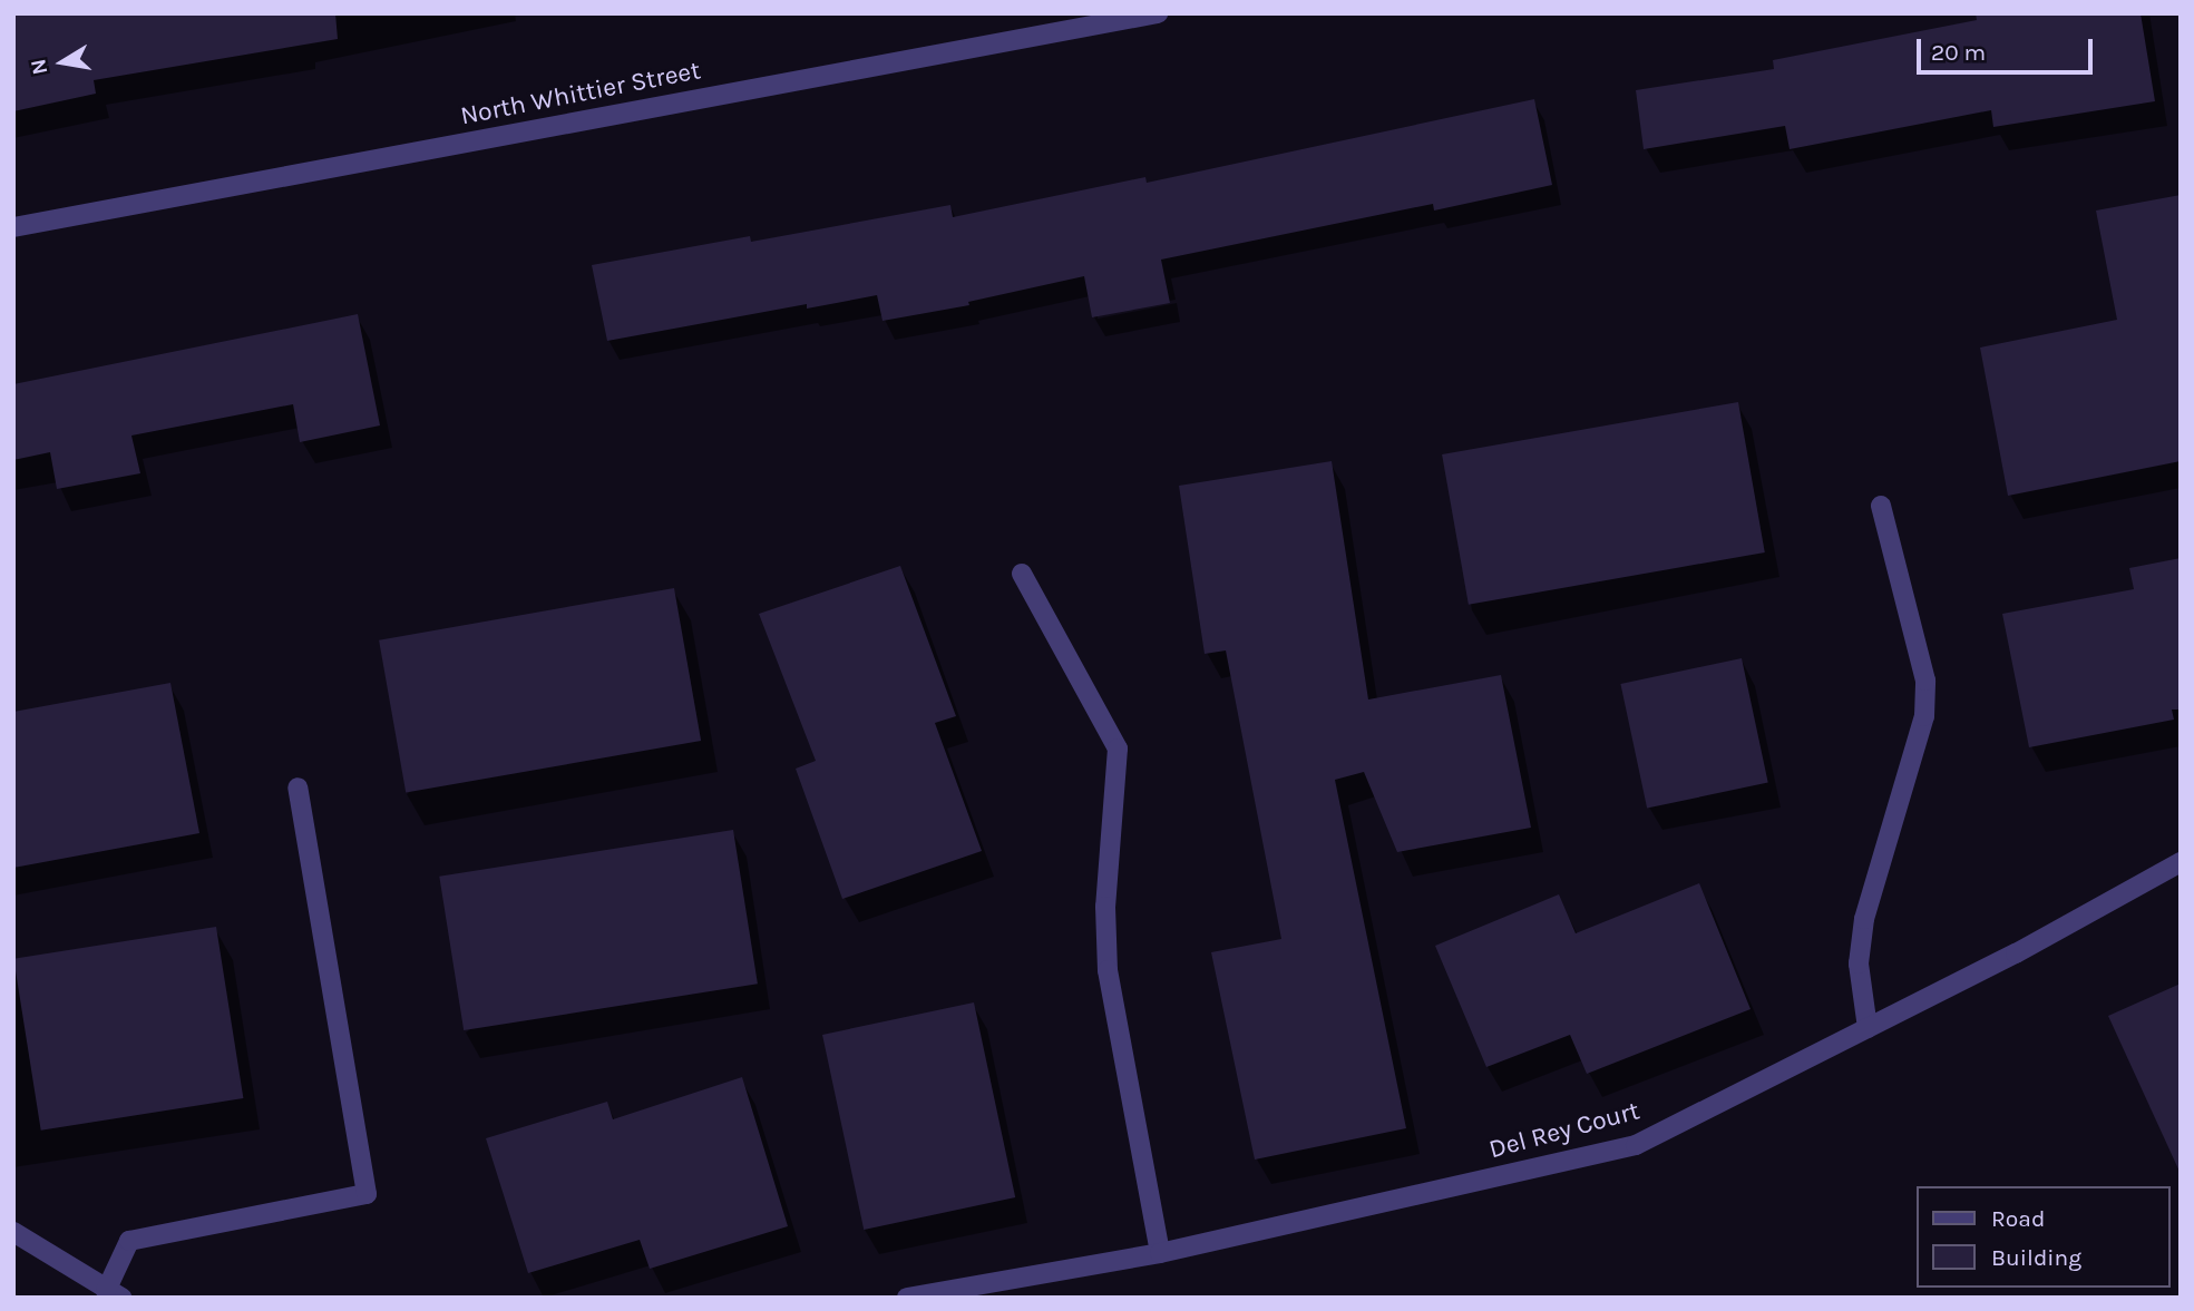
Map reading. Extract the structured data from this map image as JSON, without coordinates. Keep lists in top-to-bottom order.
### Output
{
  "streets": {
    "street": ["North Whittier Street", "Del Rey Court"]
  },
  "legend": ["Road", "Building"],
  "scale_bar": "20 m",
  "north": "left"
}
